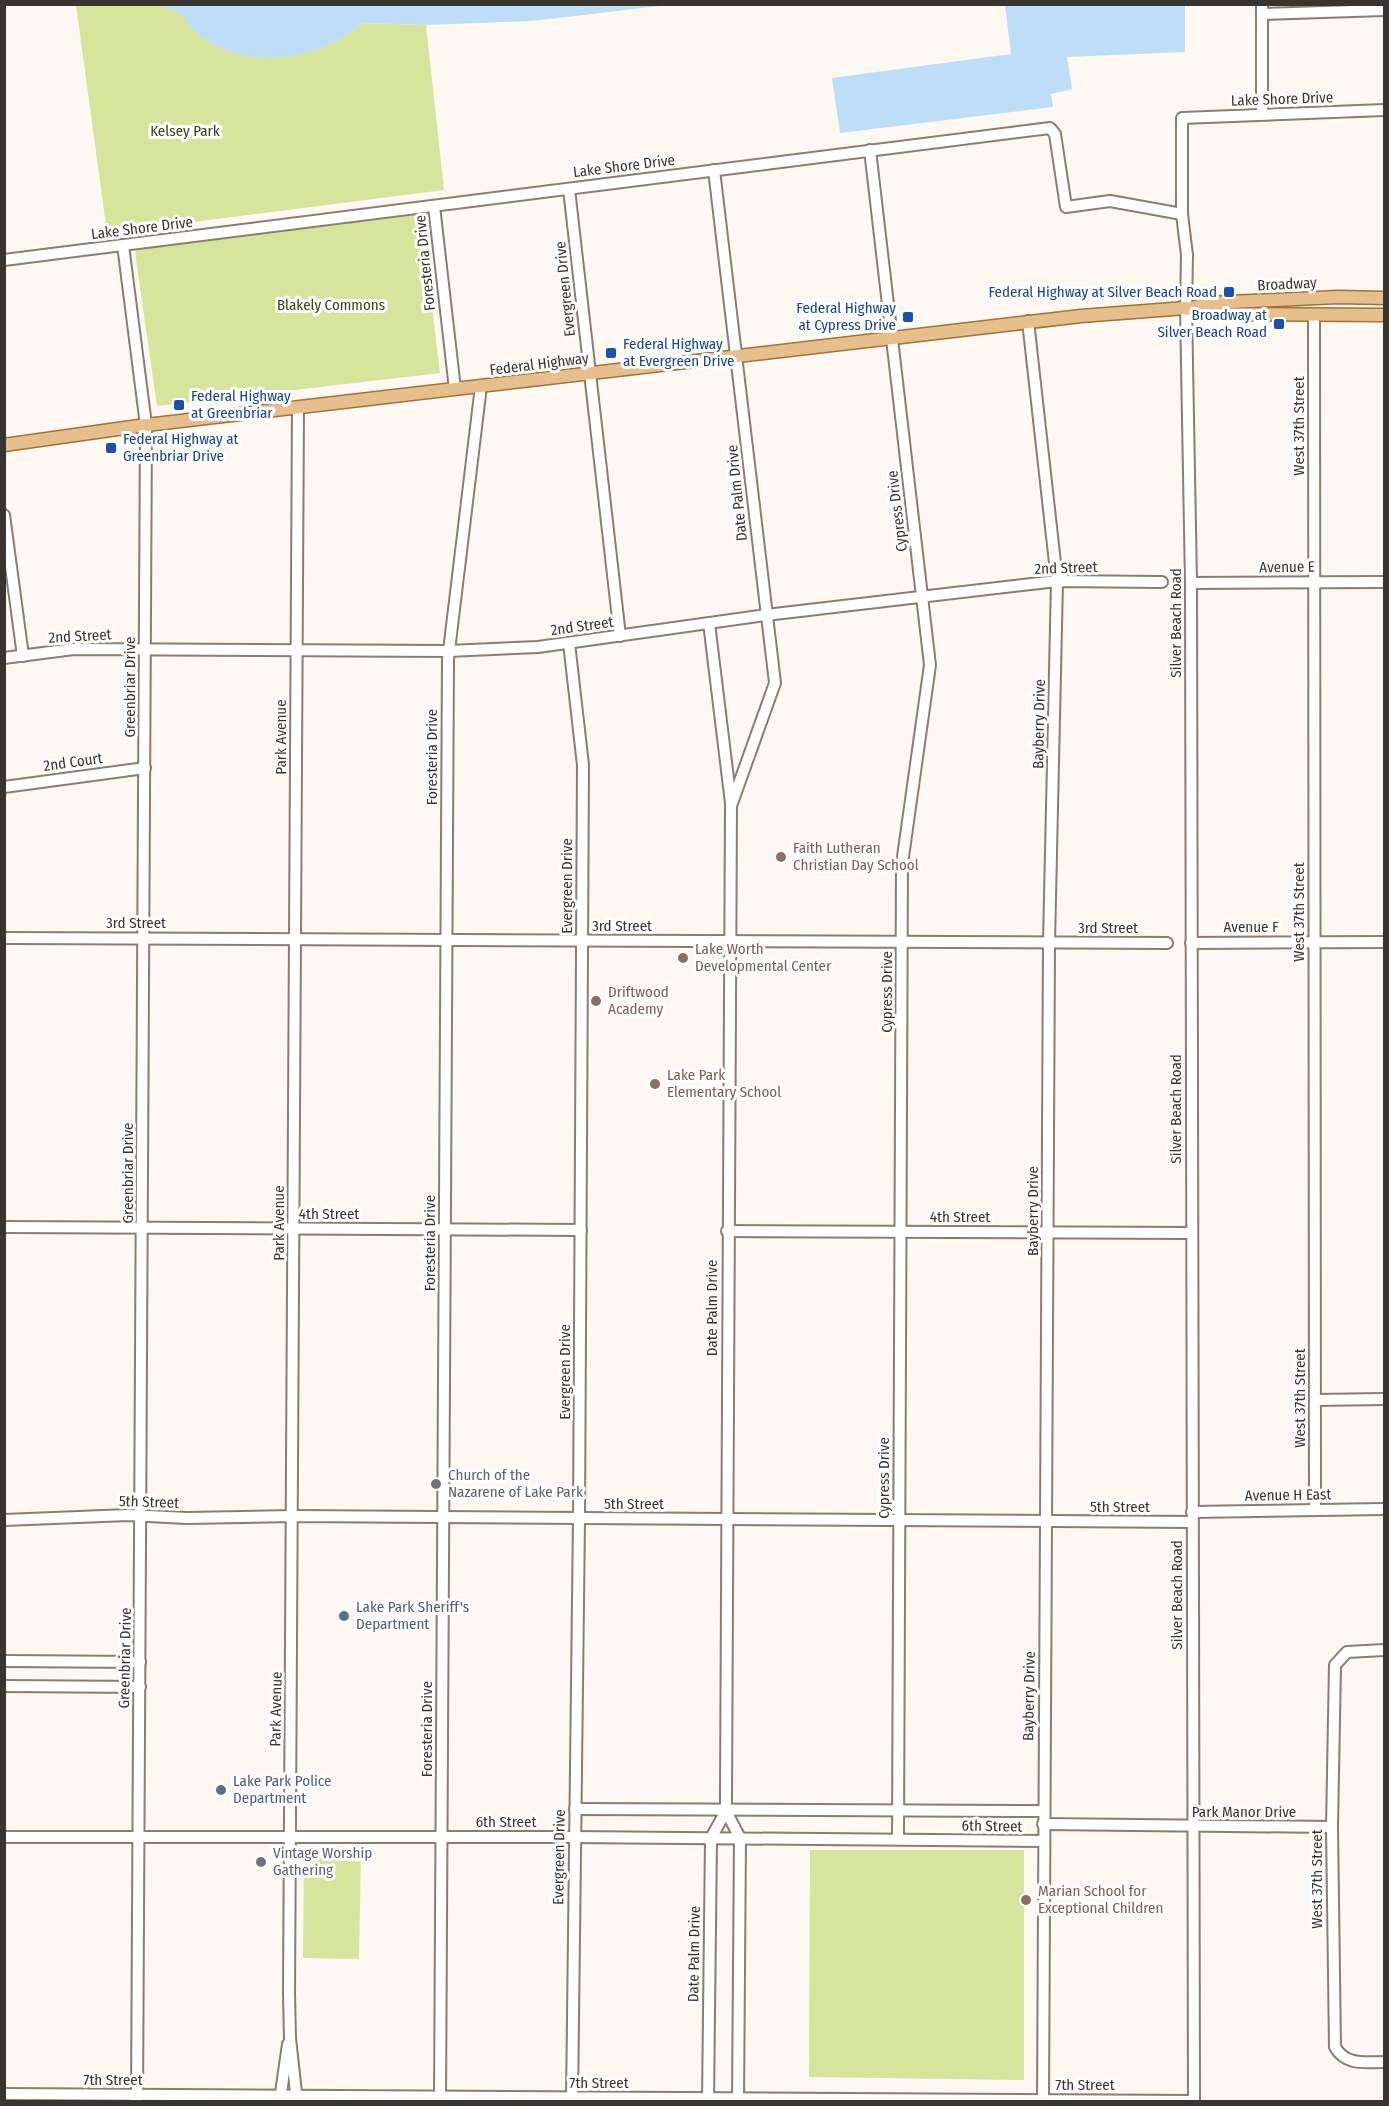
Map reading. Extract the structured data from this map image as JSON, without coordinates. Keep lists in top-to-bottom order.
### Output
{
  "streets": {
    "main road": ["Broadway", "Federal Highway"],
    "street": [
      "Lake Shore Drive",
      "Foresteria Drive",
      "Evergreen Drive",
      "West 37th Street",
      "Date Palm Drive",
      "Cypress Drive",
      "Avenue E",
      "2nd Street",
      "Silver Beach Road",
      "Greenbriar Drive",
      "Bayberry Drive",
      "Park Avenue",
      "2nd Court",
      "3rd Street",
      "Avenue F",
      "4th Street",
      "Avenue H East",
      "5th Street",
      "Park Manor Drive",
      "6th Street",
      "7th Street"
    ]
  },
  "crossings": [
    ["Lake Shore Drive", "Foresteria Drive"],
    ["Lake Shore Drive", "Evergreen Drive"],
    ["Lake Shore Drive", "Date Palm Drive"],
    ["Lake Shore Drive", "Cypress Drive"],
    ["Lake Shore Drive", "Silver Beach Road"],
    ["Lake Shore Drive", "Greenbriar Drive"],
    ["Foresteria Drive", "Federal Highway"],
    ["Foresteria Drive", "2nd Street"],
    ["Foresteria Drive", "3rd Street"],
    ["Foresteria Drive", "4th Street"],
    ["Foresteria Drive", "5th Street"],
    ["Foresteria Drive", "6th Street"],
    ["Foresteria Drive", "7th Street"],
    ["Broadway", "Federal Highway"],
    ["Broadway", "West 37th Street"],
    ["Broadway", "Silver Beach Road"],
    ["Evergreen Drive", "Federal Highway"],
    ["Evergreen Drive", "2nd Street"],
    ["Evergreen Drive", "3rd Street"],
    ["Evergreen Drive", "4th Street"],
    ["Evergreen Drive", "5th Street"],
    ["Evergreen Drive", "6th Street"],
    ["Evergreen Drive", "7th Street"],
    ["Federal Highway", "Date Palm Drive"],
    ["Federal Highway", "Cypress Drive"],
    ["Federal Highway", "Silver Beach Road"],
    ["Federal Highway", "Greenbriar Drive"],
    ["Federal Highway", "Bayberry Drive"],
    ["Federal Highway", "Park Avenue"],
    ["West 37th Street", "Avenue E"],
    ["West 37th Street", "Avenue F"],
    ["West 37th Street", "Avenue H East"],
    ["West 37th Street", "Park Manor Drive"],
    ["Date Palm Drive", "2nd Street"],
    ["Date Palm Drive", "3rd Street"],
    ["Date Palm Drive", "4th Street"],
    ["Date Palm Drive", "5th Street"],
    ["Date Palm Drive", "6th Street"],
    ["Date Palm Drive", "7th Street"],
    ["Cypress Drive", "2nd Street"],
    ["Cypress Drive", "3rd Street"],
    ["Cypress Drive", "4th Street"],
    ["Cypress Drive", "5th Street"],
    ["Cypress Drive", "6th Street"],
    ["Avenue E", "Silver Beach Road"],
    ["2nd Street", "Greenbriar Drive"],
    ["2nd Street", "Bayberry Drive"],
    ["2nd Street", "Park Avenue"],
    ["Silver Beach Road", "Avenue F"],
    ["Silver Beach Road", "4th Street"],
    ["Silver Beach Road", "Avenue H East"],
    ["Silver Beach Road", "5th Street"],
    ["Silver Beach Road", "Park Manor Drive"],
    ["Silver Beach Road", "7th Street"],
    ["Greenbriar Drive", "2nd Court"],
    ["Greenbriar Drive", "3rd Street"],
    ["Greenbriar Drive", "4th Street"],
    ["Greenbriar Drive", "5th Street"],
    ["Greenbriar Drive", "6th Street"],
    ["Greenbriar Drive", "7th Street"],
    ["Bayberry Drive", "3rd Street"],
    ["Bayberry Drive", "4th Street"],
    ["Bayberry Drive", "5th Street"],
    ["Bayberry Drive", "6th Street"],
    ["Bayberry Drive", "7th Street"],
    ["Park Avenue", "3rd Street"],
    ["Park Avenue", "4th Street"],
    ["Park Avenue", "5th Street"],
    ["Park Avenue", "6th Street"],
    ["Park Avenue", "7th Street"],
    ["Avenue H East", "5th Street"],
    ["Park Manor Drive", "6th Street"]
  ],
  "parks": ["Kelsey Park", "Blakely Commons"],
  "places": {
    "transit": [
      "Federal Highway at Silver Beach Road",
      "Federal Highway at Cypress Drive",
      "Broadway at Silver Beach Road",
      "Federal Highway at Evergreen Drive",
      "Federal Highway at Greenbriar",
      "Federal Highway at Greenbriar Drive"
    ],
    "other": [
      "Faith Lutheran Christian Day School",
      "Lake Worth Developmental Center",
      "Driftwood Academy",
      "Lake Park Elementary School",
      "Church of the Nazarene of Lake Park",
      "Lake Park Sheriff's Department",
      "Lake Park Police Department",
      "Vintage Worship Gathering",
      "Marian School for Exceptional Children"
    ]
  }
}
